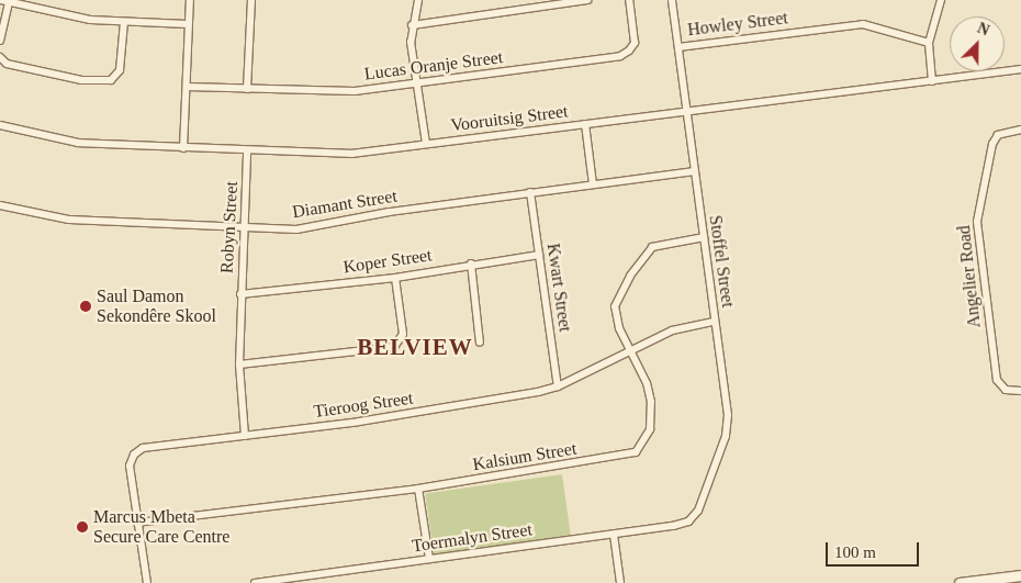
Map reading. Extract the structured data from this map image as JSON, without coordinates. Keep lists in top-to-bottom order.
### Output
{
  "streets": {
    "street": [
      "Howley Street",
      "Lucas Oranje Street",
      "Vooruitsig Street",
      "Diamant Street",
      "Robyn Street",
      "Koper Street",
      "Stoffel Street",
      "Angelier Road",
      "Kwart Street",
      "Tieroog Street",
      "Kalsium Street",
      "Toermalyn Street"
    ]
  },
  "crossings": [
    ["Howley Street", "Stoffel Street"],
    ["Vooruitsig Street", "Robyn Street"],
    ["Vooruitsig Street", "Stoffel Street"],
    ["Diamant Street", "Robyn Street"],
    ["Diamant Street", "Stoffel Street"],
    ["Diamant Street", "Kwart Street"],
    ["Robyn Street", "Koper Street"],
    ["Robyn Street", "Tieroog Street"],
    ["Koper Street", "Kwart Street"],
    ["Stoffel Street", "Tieroog Street"],
    ["Stoffel Street", "Kalsium Street"],
    ["Stoffel Street", "Toermalyn Street"],
    ["Kwart Street", "Tieroog Street"],
    ["Tieroog Street", "Kalsium Street"]
  ],
  "districts": ["BELVIEW"],
  "places": ["Saul Damon Sekondêre Skool", "Marcus Mbeta Secure Care Centre"],
  "scale_bar": "100 m",
  "north": "top right"
}
